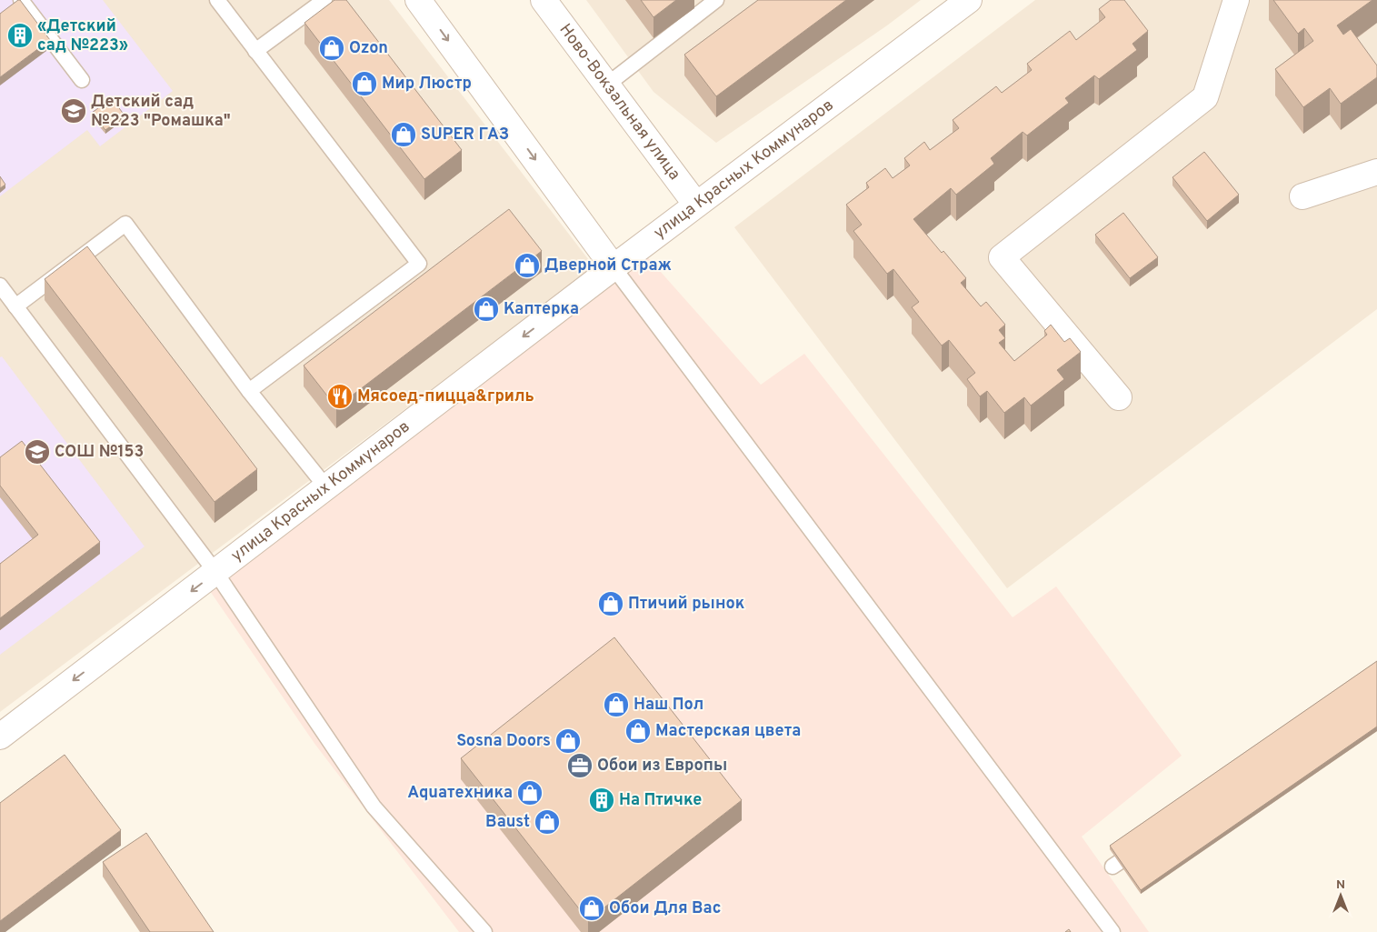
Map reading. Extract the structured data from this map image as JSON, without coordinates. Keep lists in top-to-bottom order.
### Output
{
  "streets": {
    "street": ["Ново-Вокзальная улица", "улица Красных Коммунаров"]
  },
  "crossings": [
    ["Ново-Вокзальная улица", "улица Красных Коммунаров"]
  ],
  "one_way": ["улица Красных Коммунаров"],
  "places": {
    "building": ["«Детский сад №223»", "На Птичке"],
    "shop": [
      "Ozon",
      "Мир Люстр",
      "SUPER ГАЗ",
      "Дверной Страж",
      "Каптерка",
      "Птичий рынок",
      "Наш Пол",
      "Мастерская цвета",
      "Sosna Doors",
      "Aquaтехника",
      "Baust",
      "Обои Для Вас"
    ],
    "school or university": ["Детский сад №223 \"Ромашка\"", "СОШ №153"],
    "restaurant": ["Мясоед-пицца&гриль"],
    "office": ["Обои из Европы"]
  },
  "north": "top"
}
